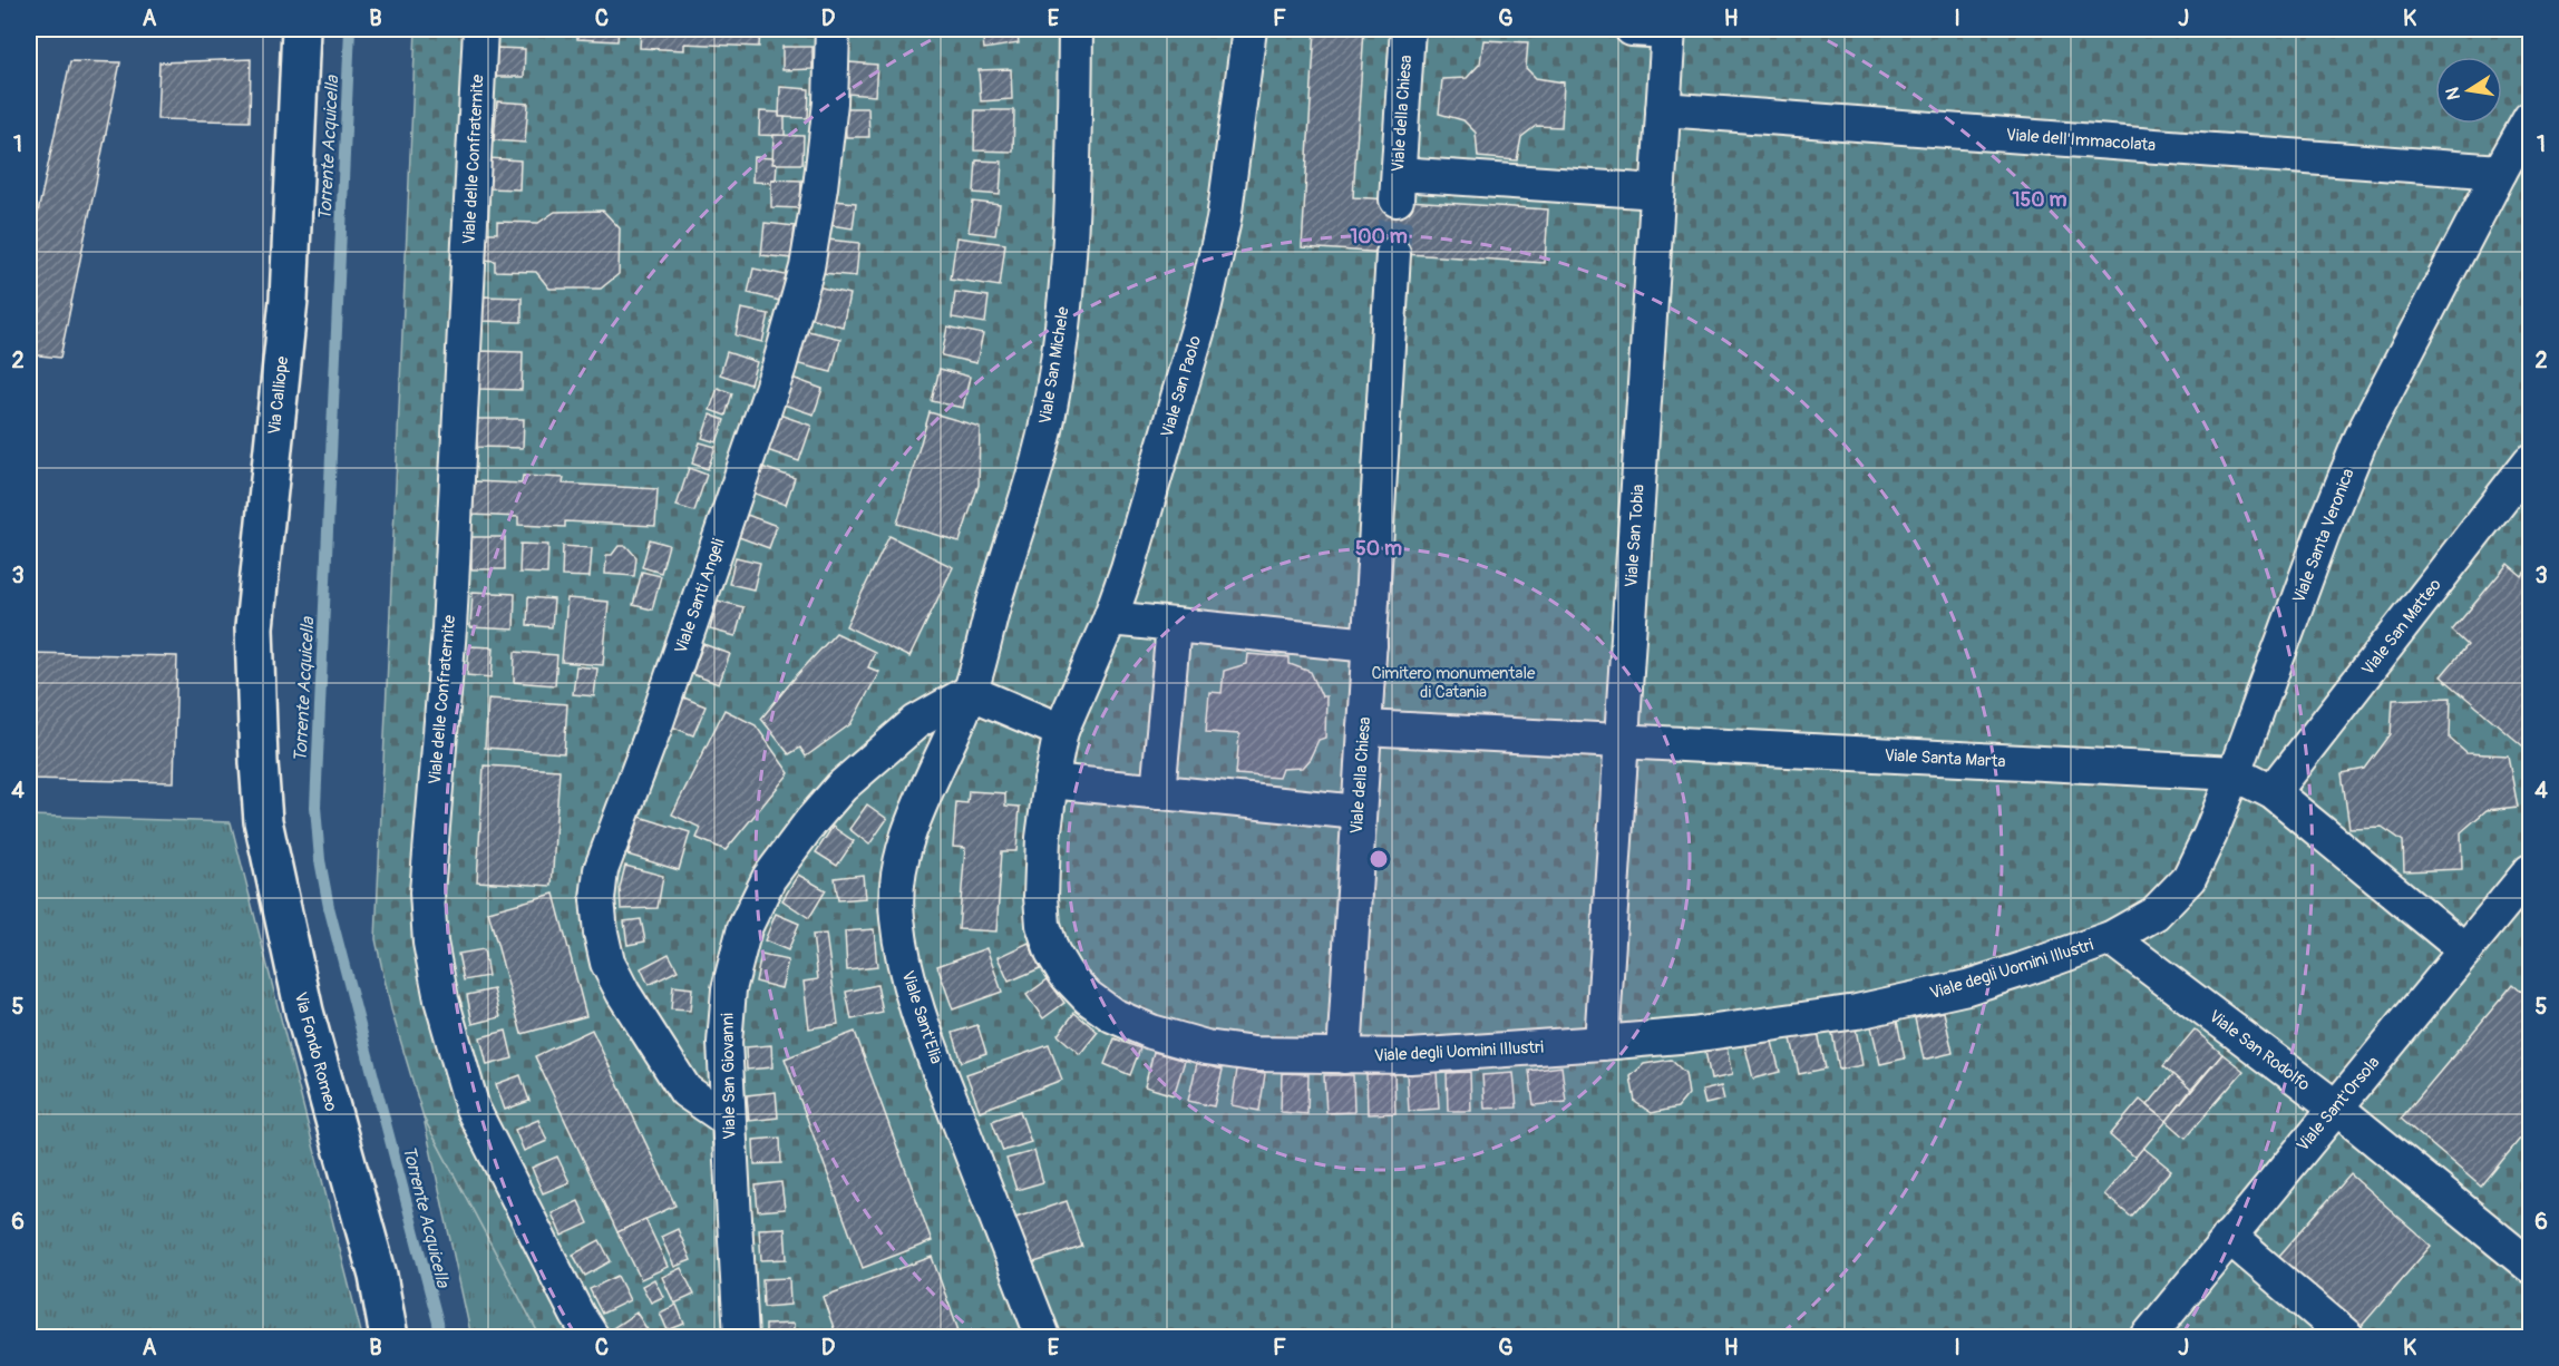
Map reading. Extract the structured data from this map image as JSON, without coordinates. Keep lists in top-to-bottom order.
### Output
{
  "streets": {
    "street": [
      "Viale della Chiesa",
      "Viale dell'Immacolata",
      "Viale delle Confraternite",
      "Viale San Michele",
      "Viale San Paolo",
      "Via Calliope",
      "Viale San Tobia",
      "Viale Santa Veronica",
      "Viale Santi Angeli",
      "Viale San Matteo",
      "Viale Santa Marta",
      "Viale degli Uomini Illustri",
      "Viale Sant'Elia",
      "Viale San Rodolfo",
      "Via Fondo Romeo",
      "Viale San Giovanni",
      "Viale Sant'Orsola"
    ]
  },
  "crossings": [
    ["Viale della Chiesa", "Viale San Tobia"],
    ["Viale della Chiesa", "Viale Santa Marta"],
    ["Viale della Chiesa", "Viale degli Uomini Illustri"],
    ["Viale dell'Immacolata", "Viale San Tobia"],
    ["Viale dell'Immacolata", "Viale Santa Veronica"],
    ["Viale San Michele", "Viale Sant'Elia"],
    ["Viale San Michele", "Viale San Giovanni"],
    ["Viale San Paolo", "Viale degli Uomini Illustri"],
    ["Via Calliope", "Via Fondo Romeo"],
    ["Viale San Tobia", "Viale Santa Marta"],
    ["Viale San Tobia", "Viale degli Uomini Illustri"],
    ["Viale Santa Veronica", "Viale Santa Marta"],
    ["Viale Santa Veronica", "Viale degli Uomini Illustri"],
    ["Viale Santa Veronica", "Viale San Rodolfo"],
    ["Viale Santi Angeli", "Viale San Giovanni"],
    ["Viale San Matteo", "Viale Santa Marta"],
    ["Viale Santa Marta", "Viale Sant'Orsola"],
    ["Viale degli Uomini Illustri", "Viale San Rodolfo"],
    ["Viale Sant'Elia", "Viale San Giovanni"],
    ["Viale San Rodolfo", "Viale Sant'Orsola"]
  ],
  "water": ["Torrente Acquicella"],
  "parks": ["Cimitero monumentale di Catania"],
  "north": "left",
  "grid": {
    "columns": [
      "A",
      "B",
      "C",
      "D",
      "E",
      "F",
      "G",
      "H",
      "I",
      "J",
      "K"
    ],
    "rows": [
      "1",
      "2",
      "3",
      "4",
      "5",
      "6"
    ]
  },
  "rings": ["150 m", "100 m", "50 m"]
}
